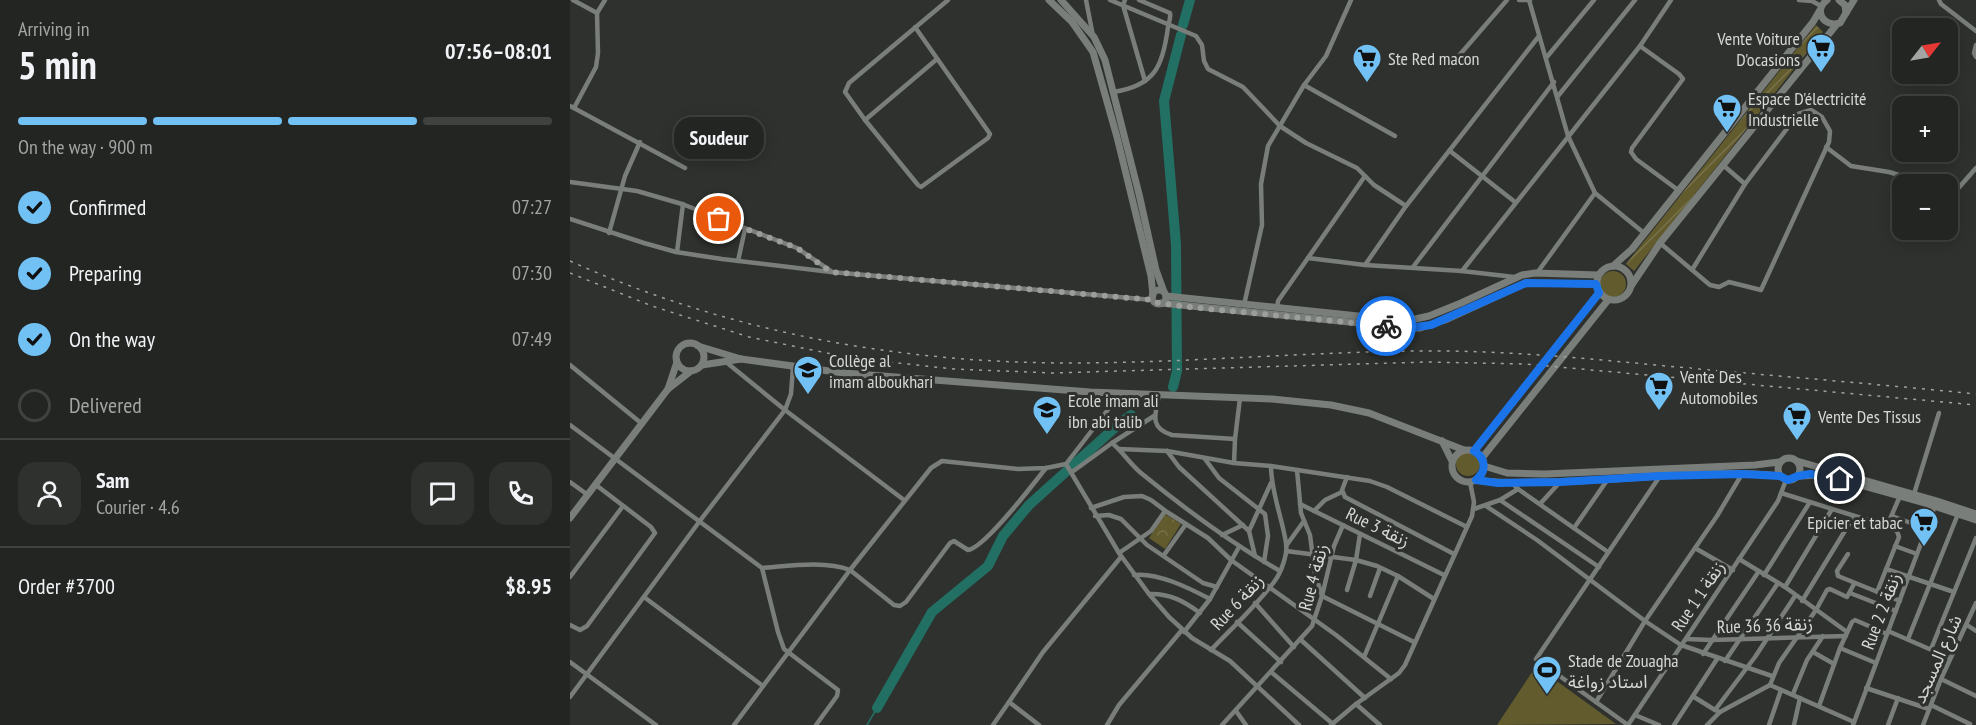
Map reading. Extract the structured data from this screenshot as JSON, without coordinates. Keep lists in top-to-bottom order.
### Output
{
  "streets": {
    "street": [
      "Rue 3 زنقة",
      "Rue 4 زنقة",
      "Rue 1 زنقة 1",
      "Rue 6 زنقة",
      "Rue 2 زنقة 2",
      "Rue 36 زنقة 36",
      "شارع المسجد"
    ]
  },
  "crossings": [
    ["Rue 3 زنقة", "Rue 4 زنقة"],
    ["Rue 1 زنقة 1", "Rue 36 زنقة 36"],
    ["Rue 2 زنقة 2", "Rue 36 زنقة 36"]
  ],
  "places": {
    "supermarket": [
      "Vente Voiture D'ocasions",
      "Ste Red macon",
      "Espace D'électricité Industrielle",
      "Vente Des Automobiles",
      "Vente Des Tissus",
      "Epicier et tabac"
    ],
    "other": ["Soudeur"],
    "school or university": ["Collège al imam alboukhari", "Ecole imam ali ibn abi talib"],
    "sports": ["Stade de Zouagha استاد زواغة"]
  },
  "north": "top right",
  "page": {
    "heading": ["5 min", "Arriving in", "07:56–08:01"],
    "panel": [
      "Sam",
      "Courier · 4.6",
      "Order #3700",
      "$8.95"
    ],
    "map_buttons": ["+", "−"],
    "bar": "On the way · 900 m",
    "bubble": "Soudeur",
    "list": [
      ["Confirmed", "07:27"],
      ["Preparing", "07:30"],
      ["On the way", "07:49"],
      "Delivered"
    ]
  }
}
